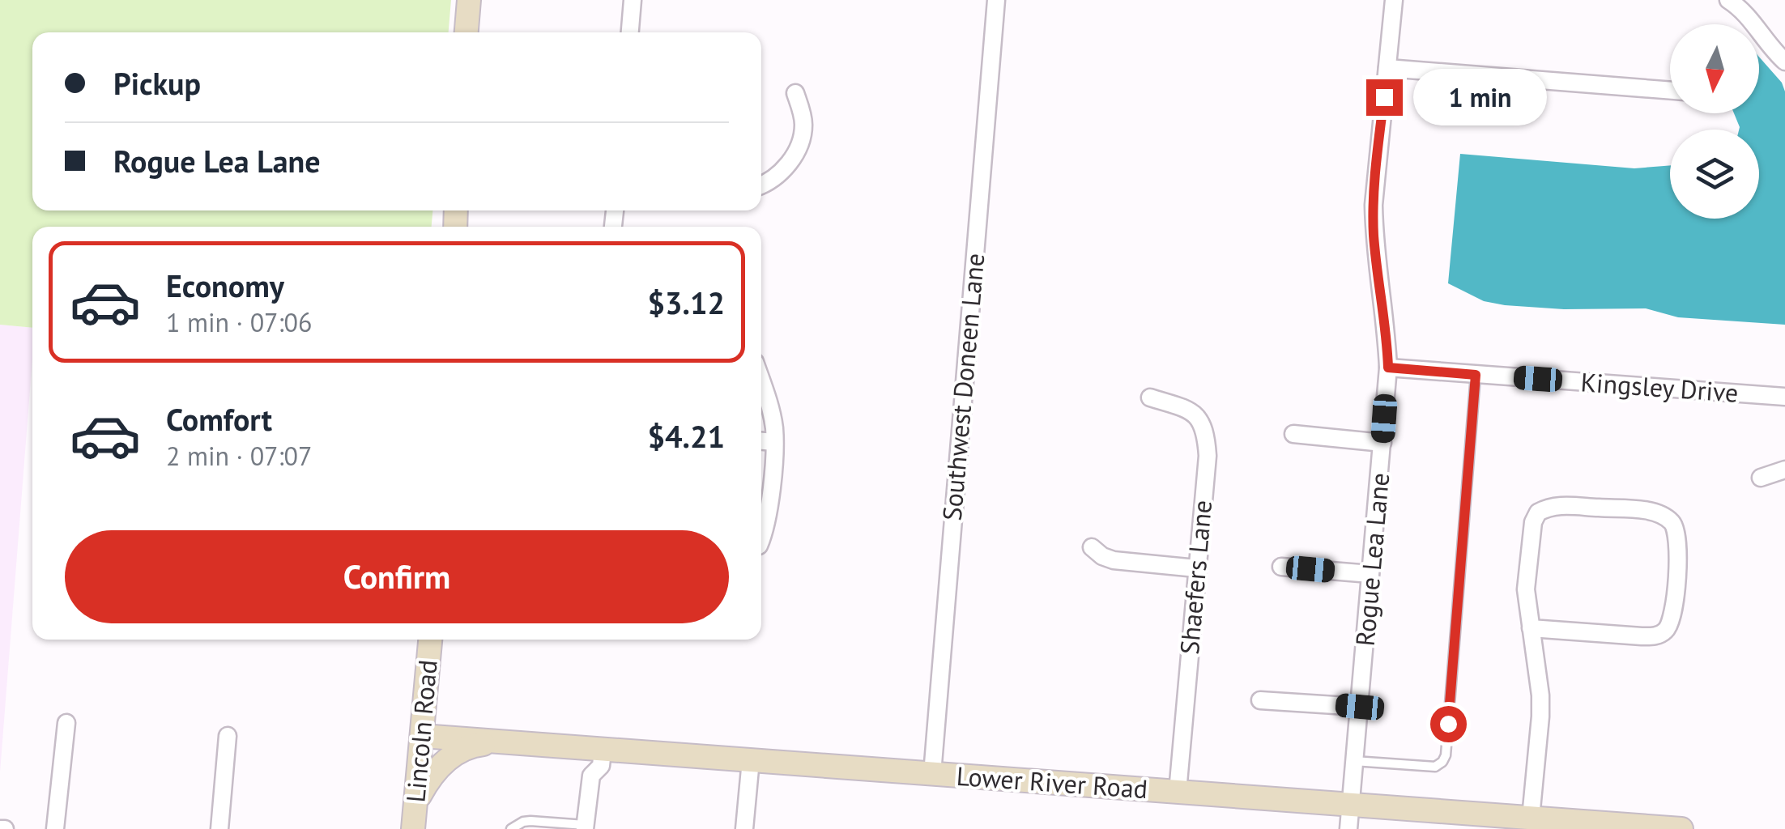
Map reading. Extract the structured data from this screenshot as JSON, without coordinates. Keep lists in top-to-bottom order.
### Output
{
  "streets": {
    "street": [
      "Southwest Doneen Lane",
      "Kingsley Drive",
      "Rogue Lea Lane",
      "Shaefers Lane",
      "Lincoln Road",
      "Lower River Road"
    ]
  },
  "crossings": [
    ["Southwest Doneen Lane", "Lower River Road"],
    ["Kingsley Drive", "Rogue Lea Lane"],
    ["Rogue Lea Lane", "Lower River Road"],
    ["Shaefers Lane", "Lower River Road"],
    ["Lincoln Road", "Lower River Road"]
  ],
  "north": "bottom",
  "page": {
    "banner": ["Pickup", "Rogue Lea Lane"],
    "bubble": "1 min",
    "list": [
      {
        "name": "Economy",
        "note": "1 min · 07:06",
        "value": "$3.12"
      },
      {
        "name": "Comfort",
        "note": "2 min · 07:07",
        "value": "$4.21"
      }
    ],
    "buttons": "Confirm"
  }
}
